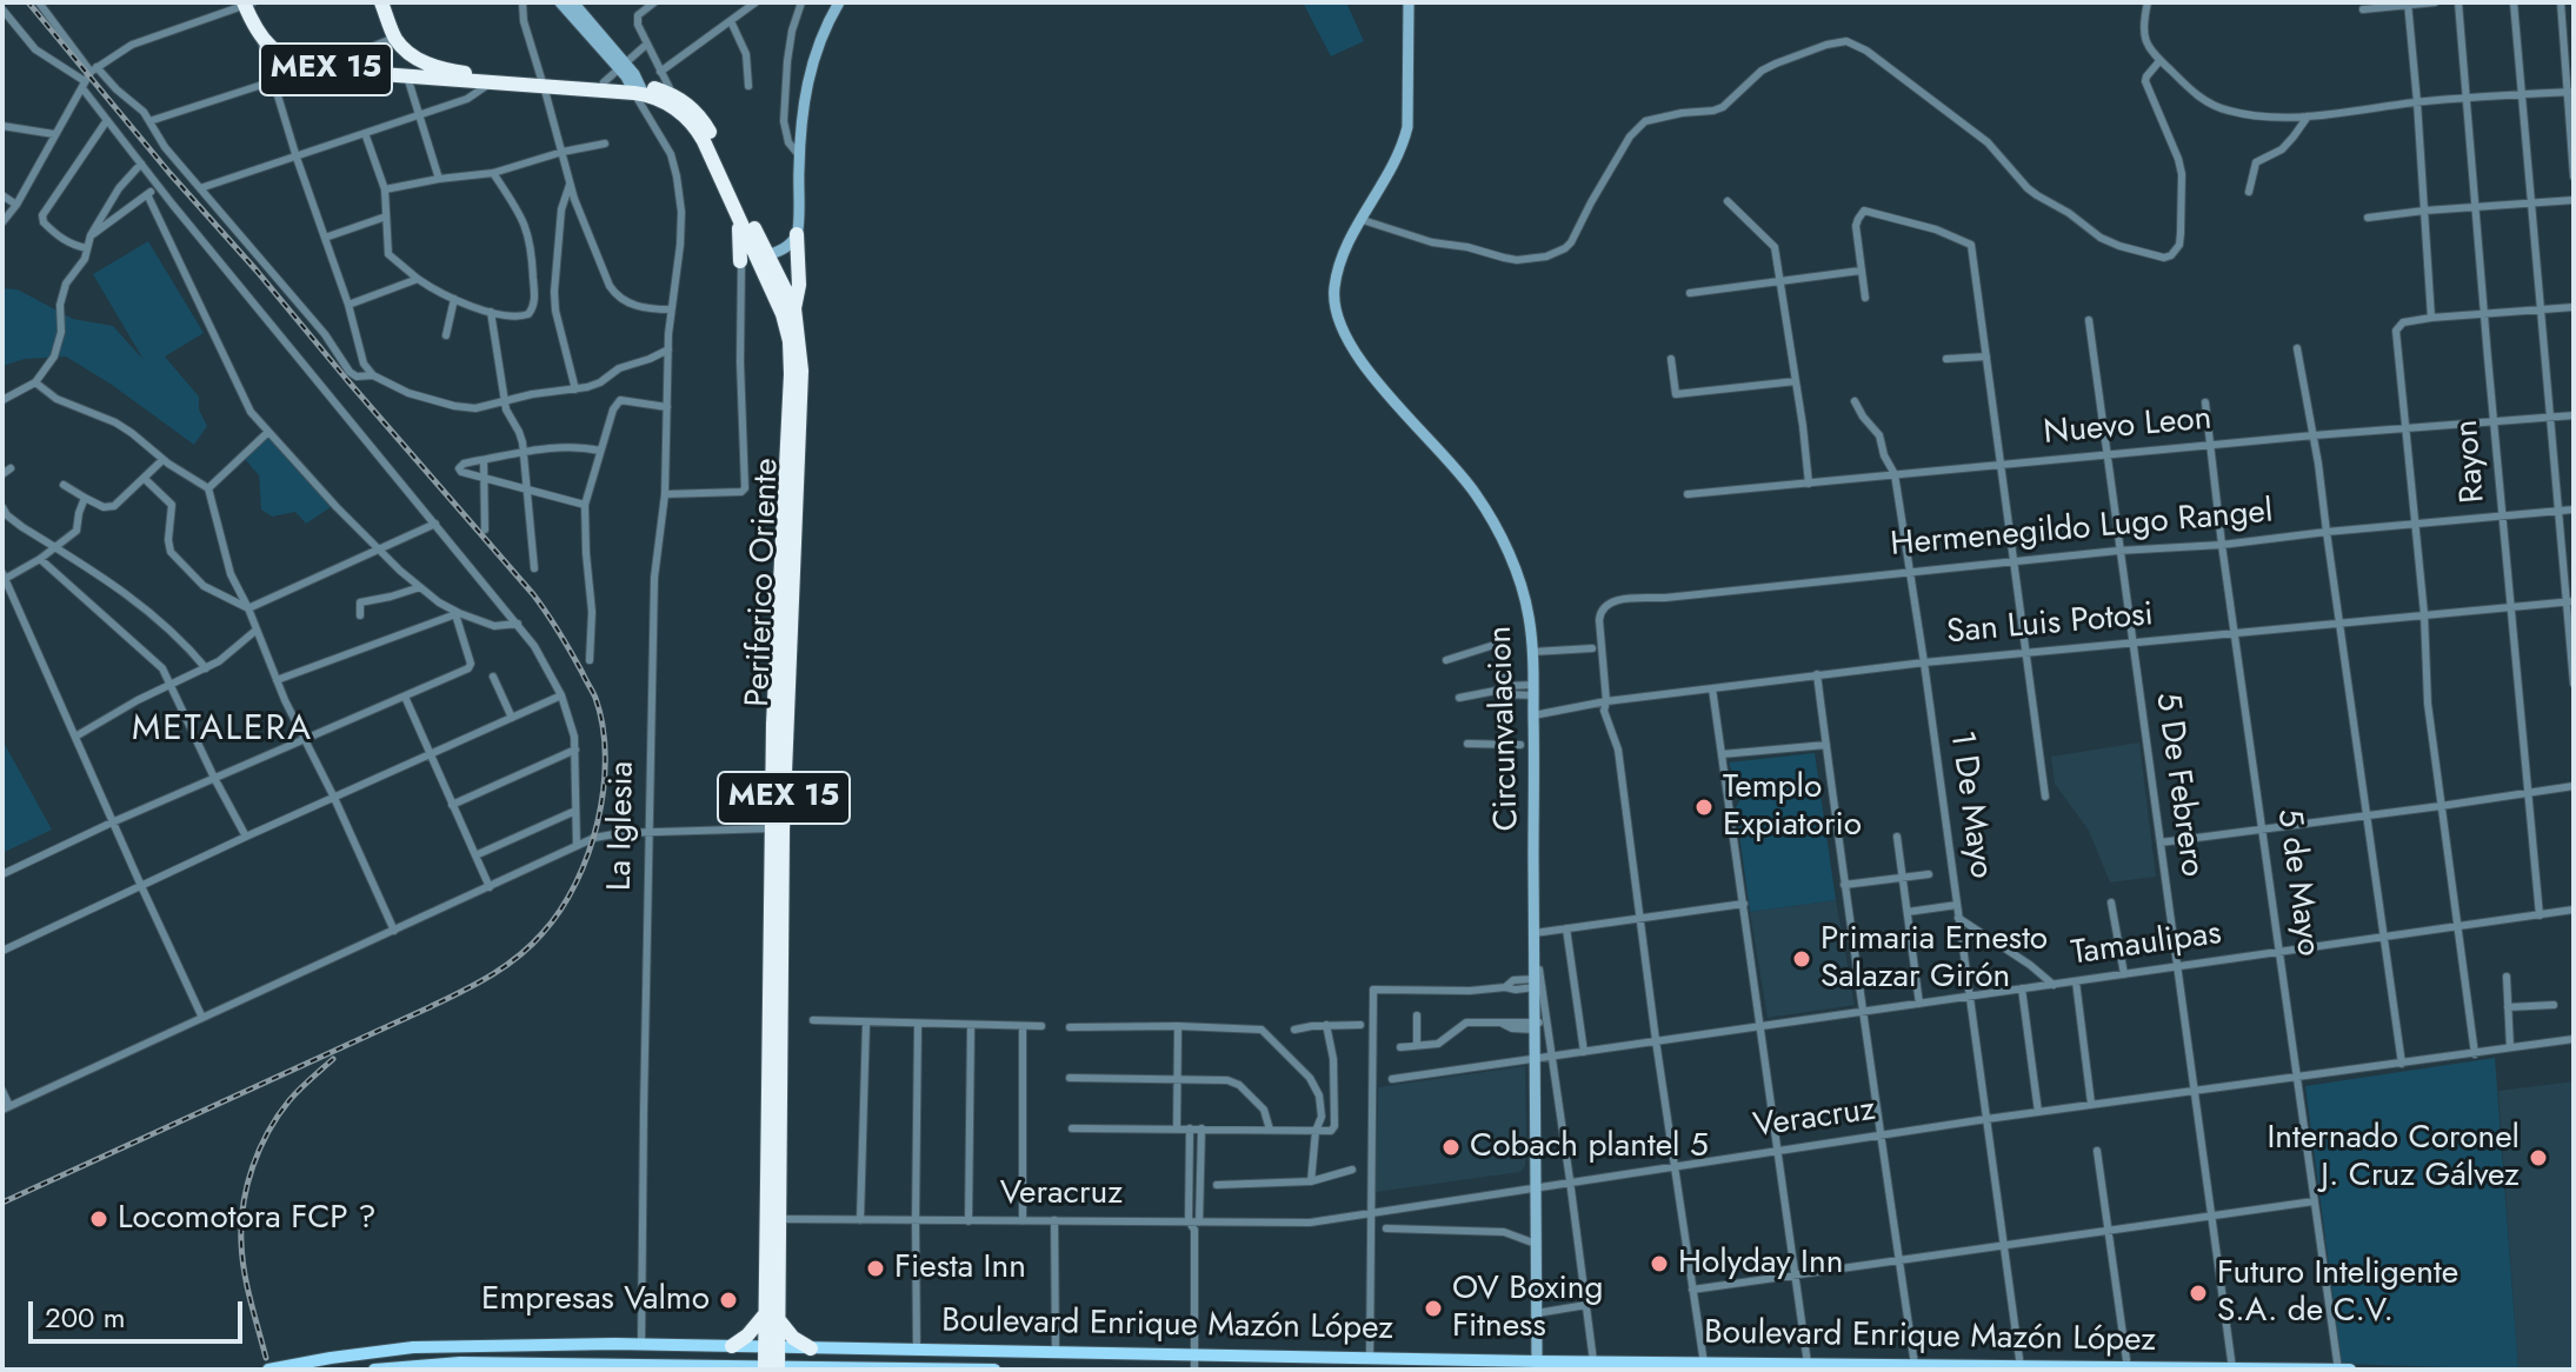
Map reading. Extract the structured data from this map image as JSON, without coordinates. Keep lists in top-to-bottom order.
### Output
{
  "streets": {
    "highway": ["MEX 15", "Periferico Oriente"],
    "main road": ["Boulevard Enrique Mazón López"],
    "street": [
      "Nuevo Leon",
      "Rayon",
      "Hermenegildo Lugo Rangel",
      "San Luis Potosi",
      "Circunvalacion",
      "5 De Febrero",
      "1 De Mayo",
      "La Iglesia",
      "5 de Mayo",
      "Tamaulipas",
      "Veracruz"
    ]
  },
  "crossings": [
    ["MEX 15", "Periferico Oriente"],
    ["Nuevo Leon", "Rayon"],
    ["Nuevo Leon", "5 De Febrero"],
    ["Nuevo Leon", "1 De Mayo"],
    ["Nuevo Leon", "5 de Mayo"],
    ["Rayon", "Hermenegildo Lugo Rangel"],
    ["Rayon", "San Luis Potosi"],
    ["Rayon", "Tamaulipas"],
    ["Hermenegildo Lugo Rangel", "San Luis Potosi"],
    ["Hermenegildo Lugo Rangel", "5 De Febrero"],
    ["Hermenegildo Lugo Rangel", "1 De Mayo"],
    ["Hermenegildo Lugo Rangel", "5 de Mayo"],
    ["Periferico Oriente", "La Iglesia"],
    ["Periferico Oriente", "Veracruz"],
    ["Periferico Oriente", "Boulevard Enrique Mazón López"],
    ["San Luis Potosi", "Circunvalacion"],
    ["San Luis Potosi", "5 De Febrero"],
    ["San Luis Potosi", "1 De Mayo"],
    ["San Luis Potosi", "5 de Mayo"],
    ["Circunvalacion", "Tamaulipas"],
    ["Circunvalacion", "Veracruz"],
    ["Circunvalacion", "Boulevard Enrique Mazón López"],
    ["5 De Febrero", "Tamaulipas"],
    ["5 De Febrero", "Veracruz"],
    ["5 De Febrero", "Boulevard Enrique Mazón López"],
    ["1 De Mayo", "Tamaulipas"],
    ["1 De Mayo", "Veracruz"],
    ["1 De Mayo", "Boulevard Enrique Mazón López"],
    ["La Iglesia", "Boulevard Enrique Mazón López"],
    ["5 de Mayo", "Tamaulipas"],
    ["5 de Mayo", "Veracruz"],
    ["5 de Mayo", "Boulevard Enrique Mazón López"]
  ],
  "districts": ["METALERA"],
  "places": [
    "Templo Expiatorio",
    "Primaria Ernesto Salazar Girón",
    "Cobach plantel 5",
    "Internado Coronel J. Cruz Gálvez",
    "Locomotora FCP ?",
    "Holyday Inn",
    "Fiesta Inn",
    "Futuro Inteligente S.A. de C.V.",
    "Empresas Valmo",
    "OV Boxing Fitness"
  ],
  "scale_bar": "200 m"
}
